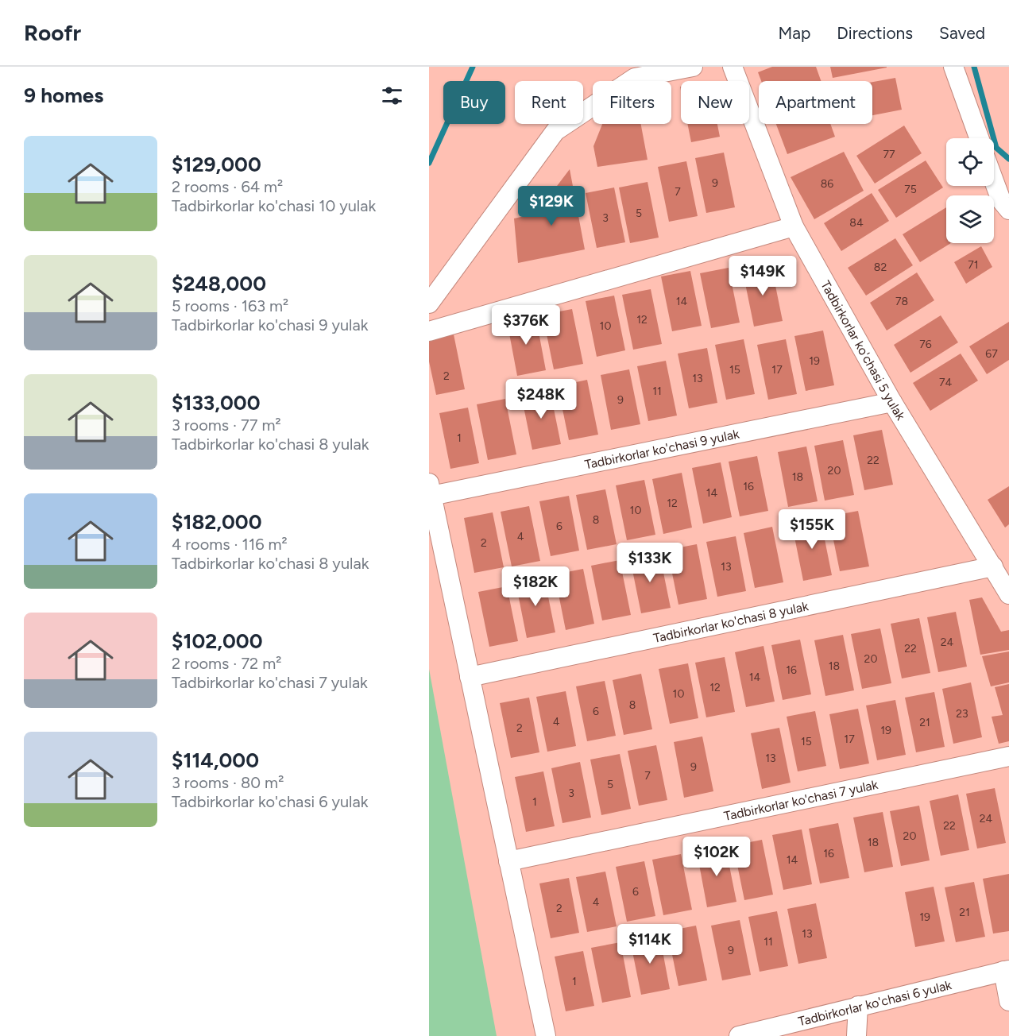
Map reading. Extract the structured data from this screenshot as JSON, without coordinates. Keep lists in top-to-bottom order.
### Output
{
  "streets": {
    "street": [
      "Tadbirkorlar ko'chasi 5 yulak",
      "Tadbirkorlar ko'chasi 9 yulak",
      "Tadbirkorlar ko'chasi 8 yulak",
      "Tadbirkorlar ko'chasi 7 yulak",
      "Tadbirkorlar ko'chasi 6 yulak"
    ]
  },
  "crossings": [
    ["Tadbirkorlar ko'chasi 5 yulak", "Tadbirkorlar ko'chasi 9 yulak"],
    ["Tadbirkorlar ko'chasi 5 yulak", "Tadbirkorlar ko'chasi 8 yulak"]
  ],
  "house_numbers": [
    "77",
    "9",
    "86",
    "75",
    "7",
    "5",
    "3",
    "84",
    "71",
    "82",
    "14",
    "78",
    "12",
    "10",
    "76",
    "67",
    "19",
    "15",
    "17",
    "2",
    "13",
    "74",
    "11",
    "9",
    "1",
    "22",
    "20",
    "18",
    "16",
    "14",
    "12",
    "10",
    "8",
    "6",
    "4",
    "2",
    "13",
    "24",
    "22",
    "20",
    "18",
    "16",
    "14",
    "12",
    "10",
    "8",
    "6",
    "23",
    "4",
    "21",
    "2",
    "19",
    "17",
    "15",
    "13",
    "9",
    "7",
    "5",
    "3",
    "1",
    "24",
    "22",
    "20",
    "18",
    "16",
    "14",
    "6",
    "4",
    "2",
    "21",
    "19",
    "13",
    "11",
    "9",
    "1"
  ],
  "page": {
    "header": "Roofr",
    "nav": ["Map", "Directions", "Saved"],
    "heading": "9 homes",
    "chip": [
      "Buy",
      "Rent",
      "Filters",
      "New",
      "Apartment"
    ],
    "list": [
      {
        "name": "$129,000",
        "note": "2 rooms · 64 m² · Tadbirkorlar ko'chasi 10 yulak"
      },
      {
        "name": "$248,000",
        "note": "5 rooms · 163 m² · Tadbirkorlar ko'chasi 9 yulak"
      },
      {
        "name": "$133,000",
        "note": "3 rooms · 77 m² · Tadbirkorlar ko'chasi 8 yulak"
      },
      {
        "name": "$182,000",
        "note": "4 rooms · 116 m² · Tadbirkorlar ko'chasi 8 yulak"
      },
      {
        "name": "$102,000",
        "note": "2 rooms · 72 m² · Tadbirkorlar ko'chasi 7 yulak"
      },
      {
        "name": "$114,000",
        "note": "3 rooms · 80 m² · Tadbirkorlar ko'chasi 6 yulak"
      }
    ],
    "price": [
      "$129K",
      "$149K",
      "$376K",
      "$248K",
      "$155K",
      "$133K",
      "$182K",
      "$102K",
      "$114K"
    ]
  }
}
